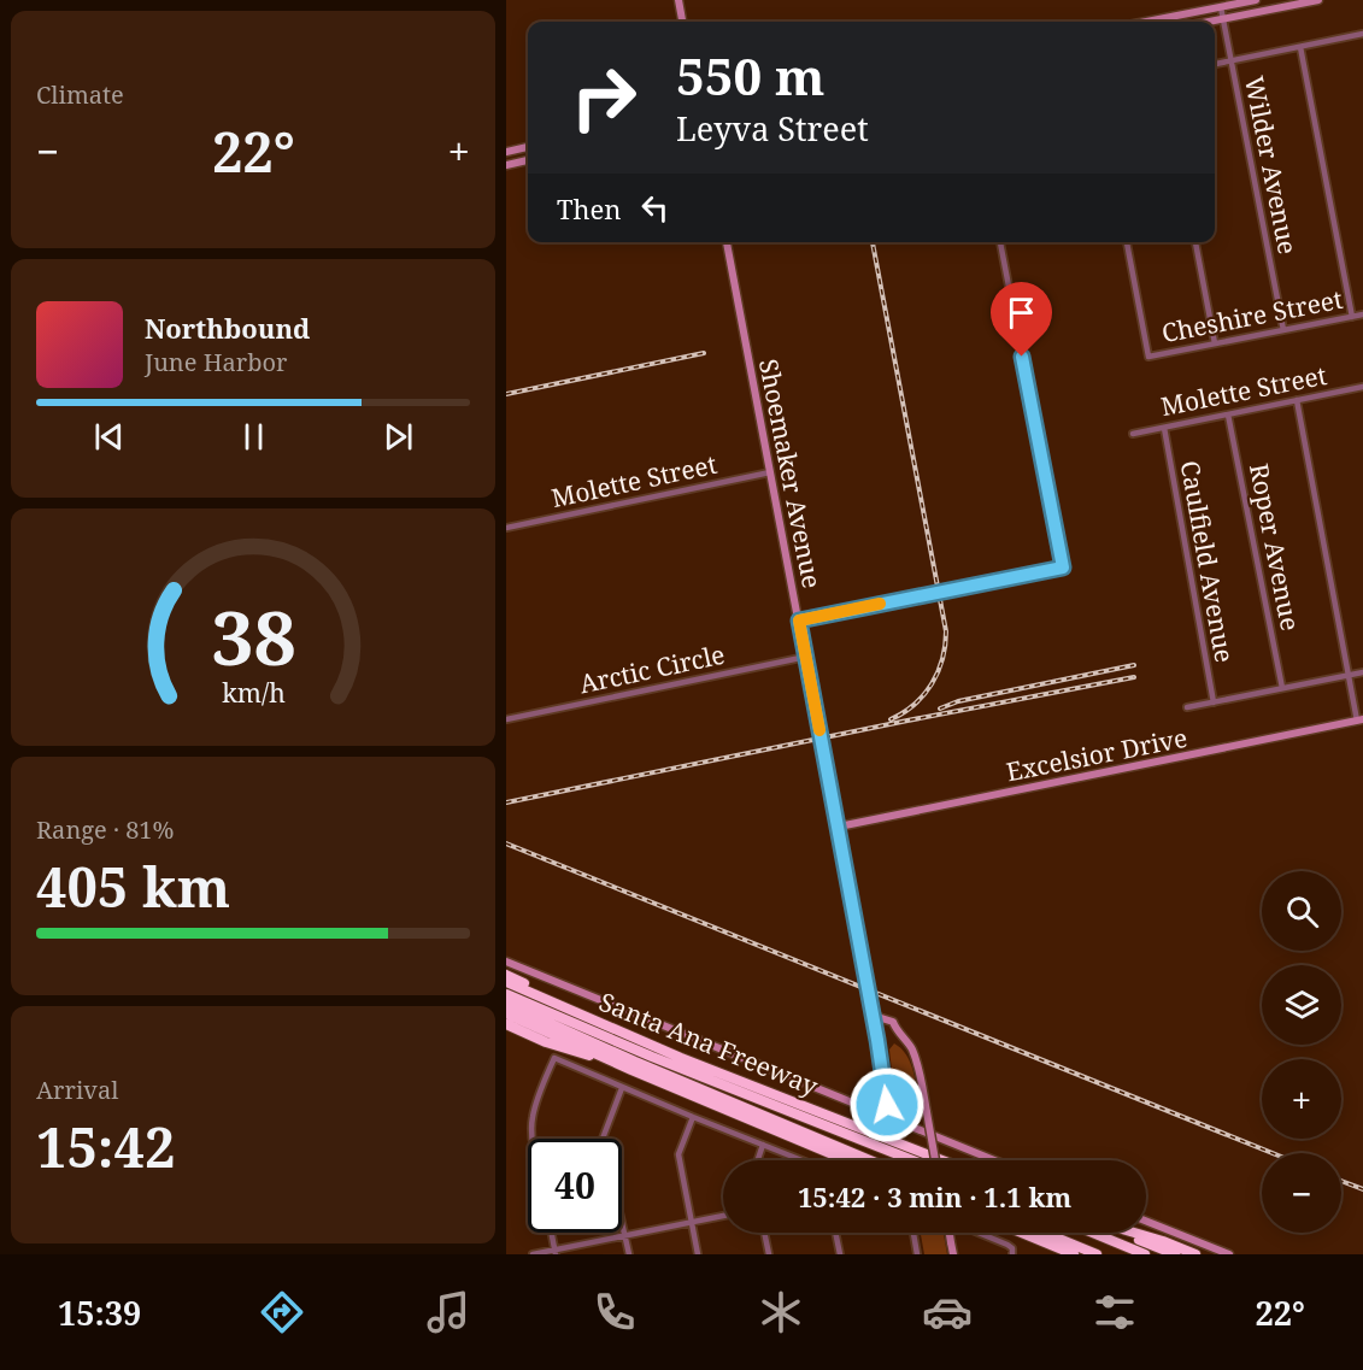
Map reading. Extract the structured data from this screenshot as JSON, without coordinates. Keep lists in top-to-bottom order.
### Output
{
  "streets": {
    "highway": ["Santa Ana Freeway"],
    "street": [
      "Wilder Avenue",
      "Cheshire Street",
      "Molette Street",
      "Shoemaker Avenue",
      "Roper Avenue",
      "Caulfield Avenue",
      "Arctic Circle",
      "Excelsior Drive"
    ]
  },
  "crossings": [
    ["Wilder Avenue", "Cheshire Street"],
    ["Molette Street", "Shoemaker Avenue"],
    ["Molette Street", "Roper Avenue"],
    ["Molette Street", "Caulfield Avenue"],
    ["Shoemaker Avenue", "Arctic Circle"],
    ["Shoemaker Avenue", "Excelsior Drive"]
  ],
  "page": {
    "tile": [
      "Climate",
      ["Range · 81%", "405 km"],
      ["Arrival", "15:42"]
    ],
    "turn": ["550 m", "Leyva Street"],
    "heat": ["−", "22°", "+"],
    "then": "Then",
    "song": ["Northbound", "June Harbor"],
    "map_buttons": ["+", "−"],
    "limit": "40",
    "trip": "15:42 · 3 min · 1.1 km",
    "tabs": ["15:39", "22°"],
    "gauge": ["38", "km/h"]
  }
}
